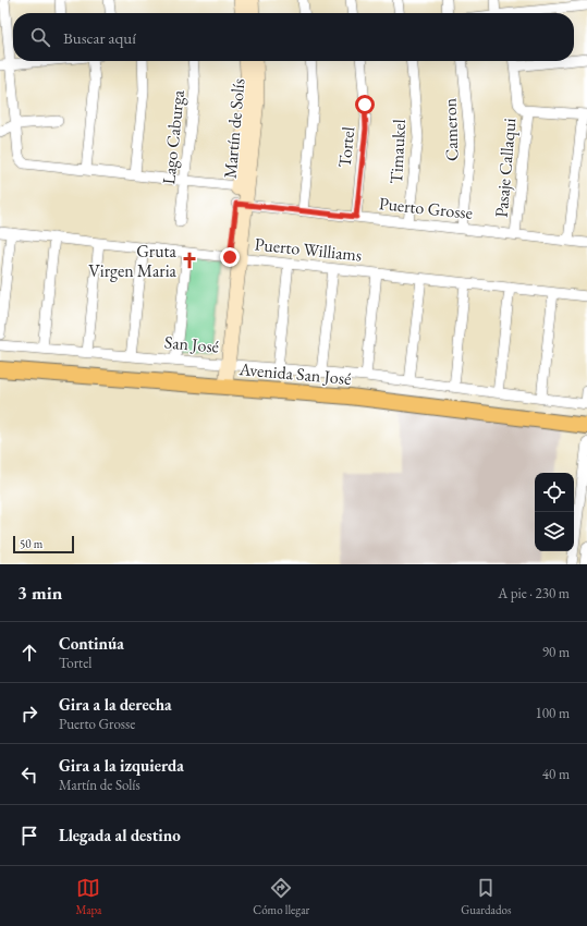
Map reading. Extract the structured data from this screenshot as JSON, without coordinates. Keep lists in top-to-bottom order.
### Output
{
  "streets": {
    "main road": ["Avenida San José"],
    "street": [
      "Martín de Solís",
      "Cameron",
      "Lago Caburga",
      "Tortel",
      "Timaukel",
      "Pasaje Callaqui",
      "Puerto Grosse",
      "Puerto Williams",
      "San José"
    ]
  },
  "crossings": [
    ["Martín de Solís", "Puerto Grosse"],
    ["Martín de Solís", "Puerto Williams"],
    ["Martín de Solís", "San José"],
    ["Martín de Solís", "Avenida San José"],
    ["Cameron", "Puerto Grosse"],
    ["Tortel", "Puerto Grosse"],
    ["Timaukel", "Puerto Grosse"],
    ["Pasaje Callaqui", "Puerto Grosse"]
  ],
  "places": {
    "church": ["Gruta Virgen Maria"]
  },
  "scale_bar": "50 m",
  "page": {
    "search": "Buscar aquí",
    "scale": "50 m",
    "heading": ["3 min", "A pie · 230 m"],
    "list": [
      ["Continúa", "Tortel", "90 m"],
      ["Gira a la derecha", "Puerto Grosse", "100 m"],
      ["Gira a la izquierda", "Martín de Solís", "40 m"],
      "Llegada al destino"
    ],
    "nav": ["Mapa", "Cómo llegar", "Guardados"]
  }
}
